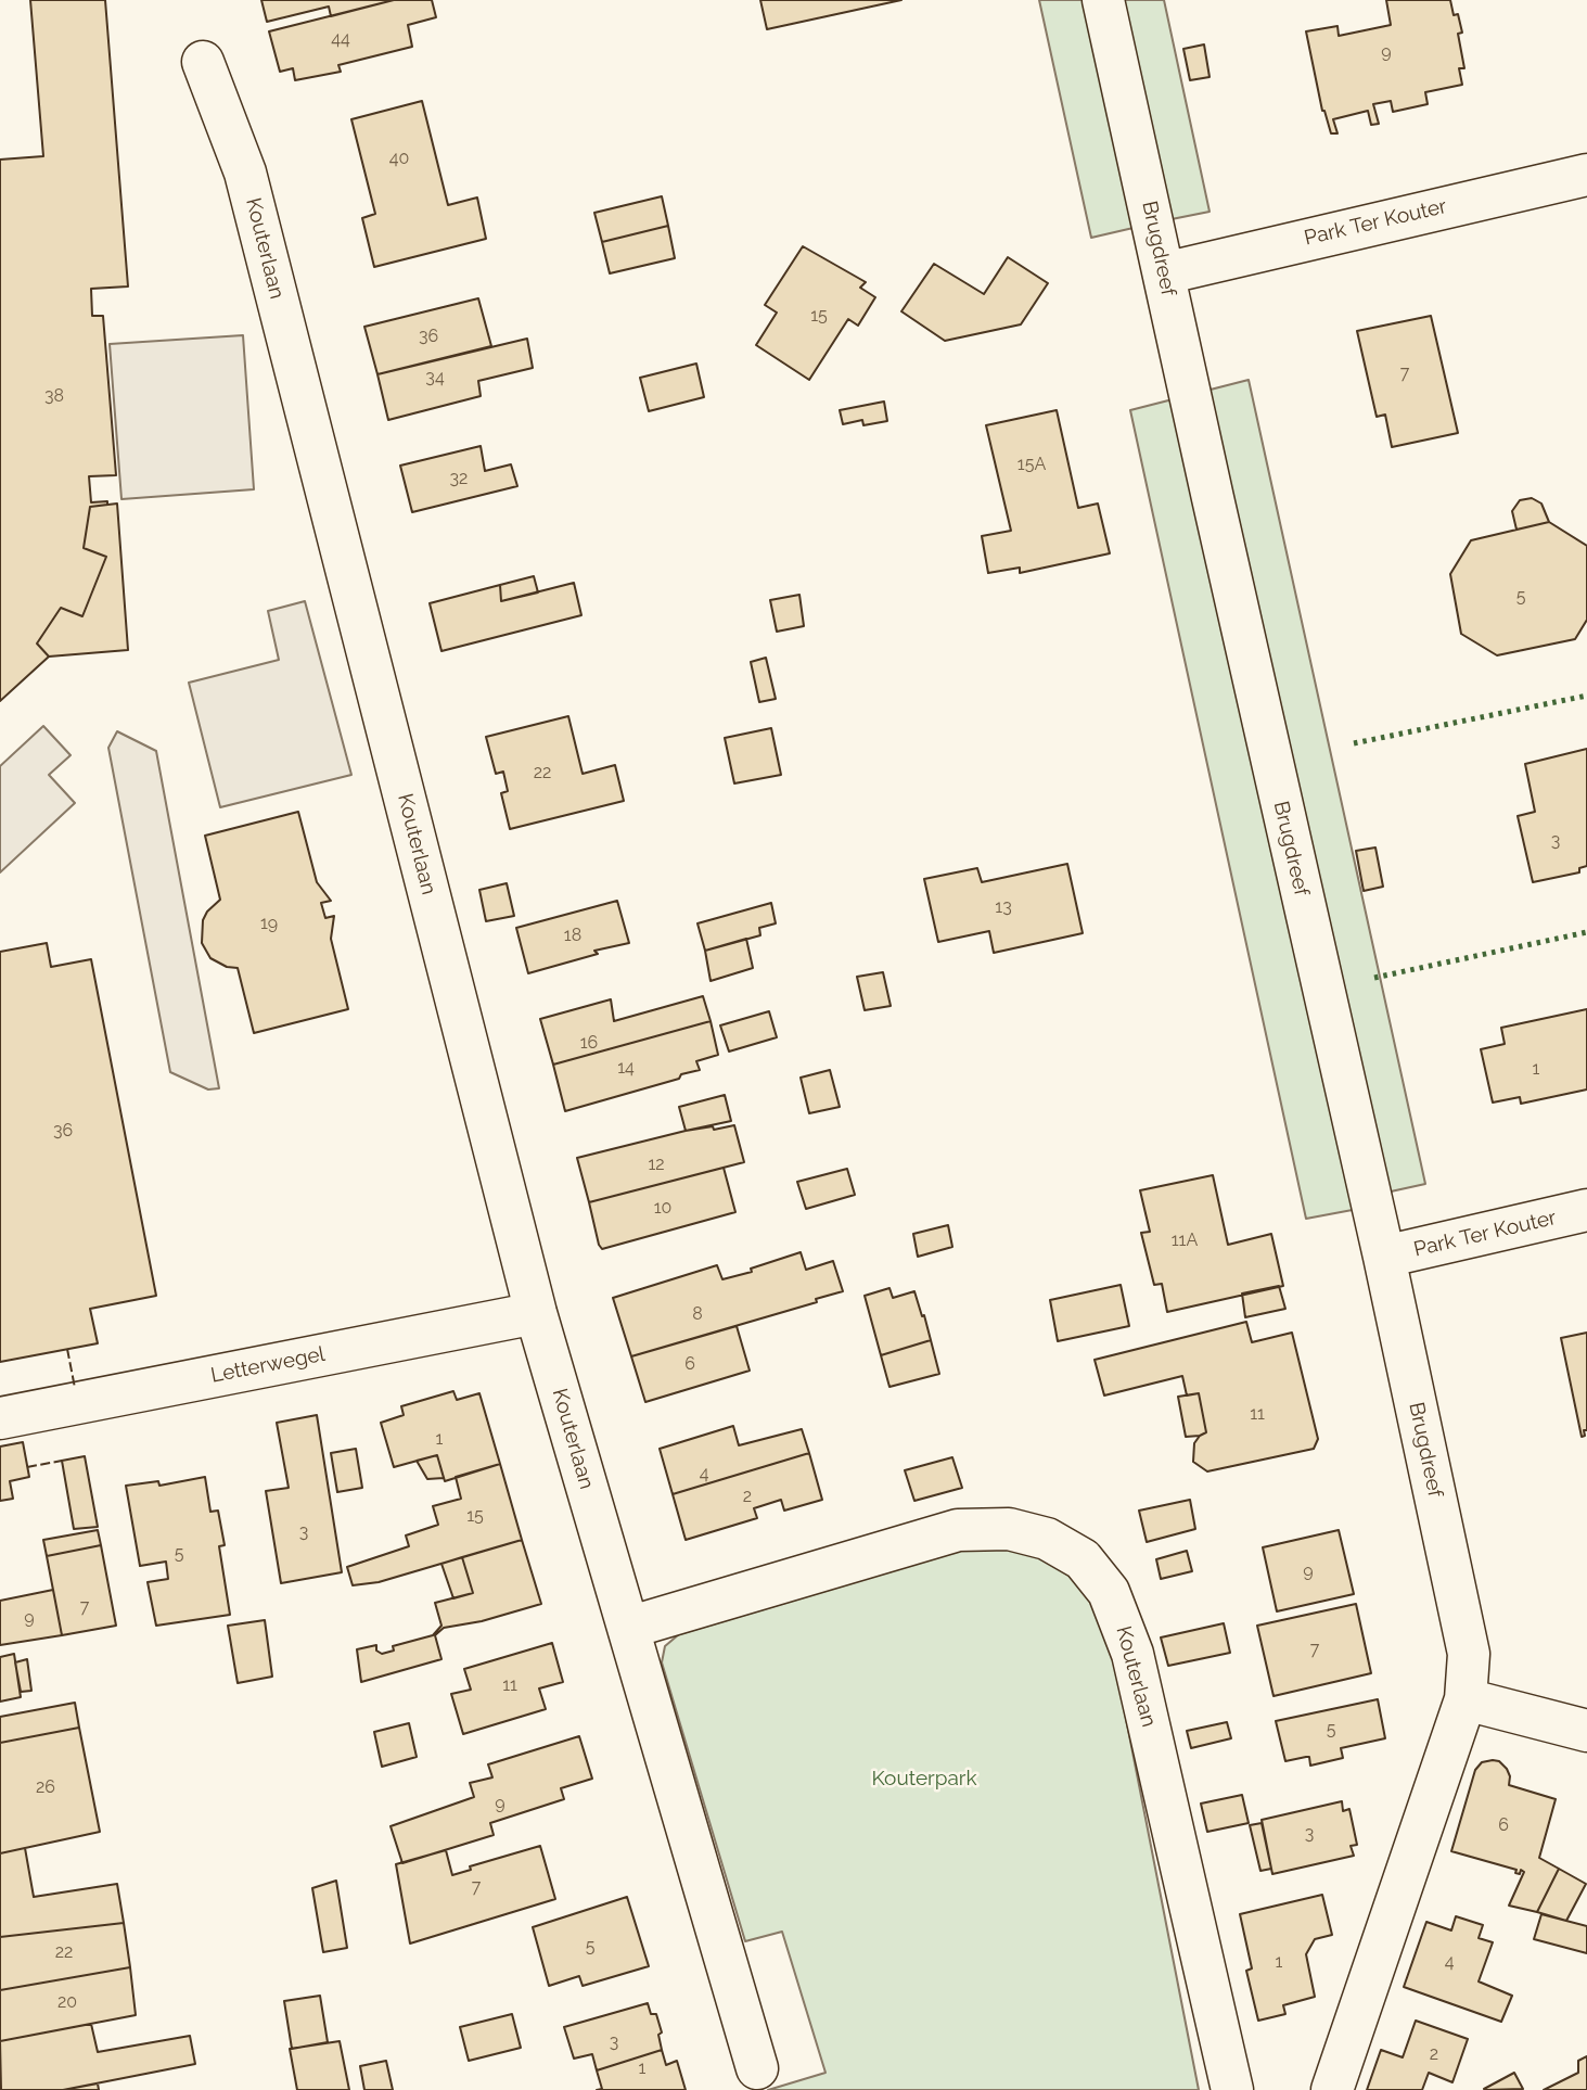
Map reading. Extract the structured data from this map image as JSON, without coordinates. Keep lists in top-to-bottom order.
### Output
{
  "streets": {
    "street": [
      "Park Ter Kouter",
      "Kouterlaan",
      "Brugdreef",
      "Letterwegel"
    ]
  },
  "crossings": [
    ["Park Ter Kouter", "Brugdreef"],
    ["Kouterlaan", "Letterwegel"]
  ],
  "parks": ["Kouterpark"],
  "house_numbers": [
    "44",
    "9",
    "40",
    "15",
    "36",
    "7",
    "34",
    "38",
    "15A",
    "32",
    "5",
    "22",
    "3",
    "13",
    "19",
    "18",
    "16",
    "14",
    "1",
    "36",
    "12",
    "10",
    "11A",
    "8",
    "6",
    "11",
    "1",
    "4",
    "2",
    "15",
    "3",
    "5",
    "9",
    "7",
    "9",
    "7",
    "11",
    "5",
    "26",
    "9",
    "6",
    "3",
    "7",
    "5",
    "22",
    "1",
    "4",
    "20",
    "3",
    "2",
    "1"
  ]
}
